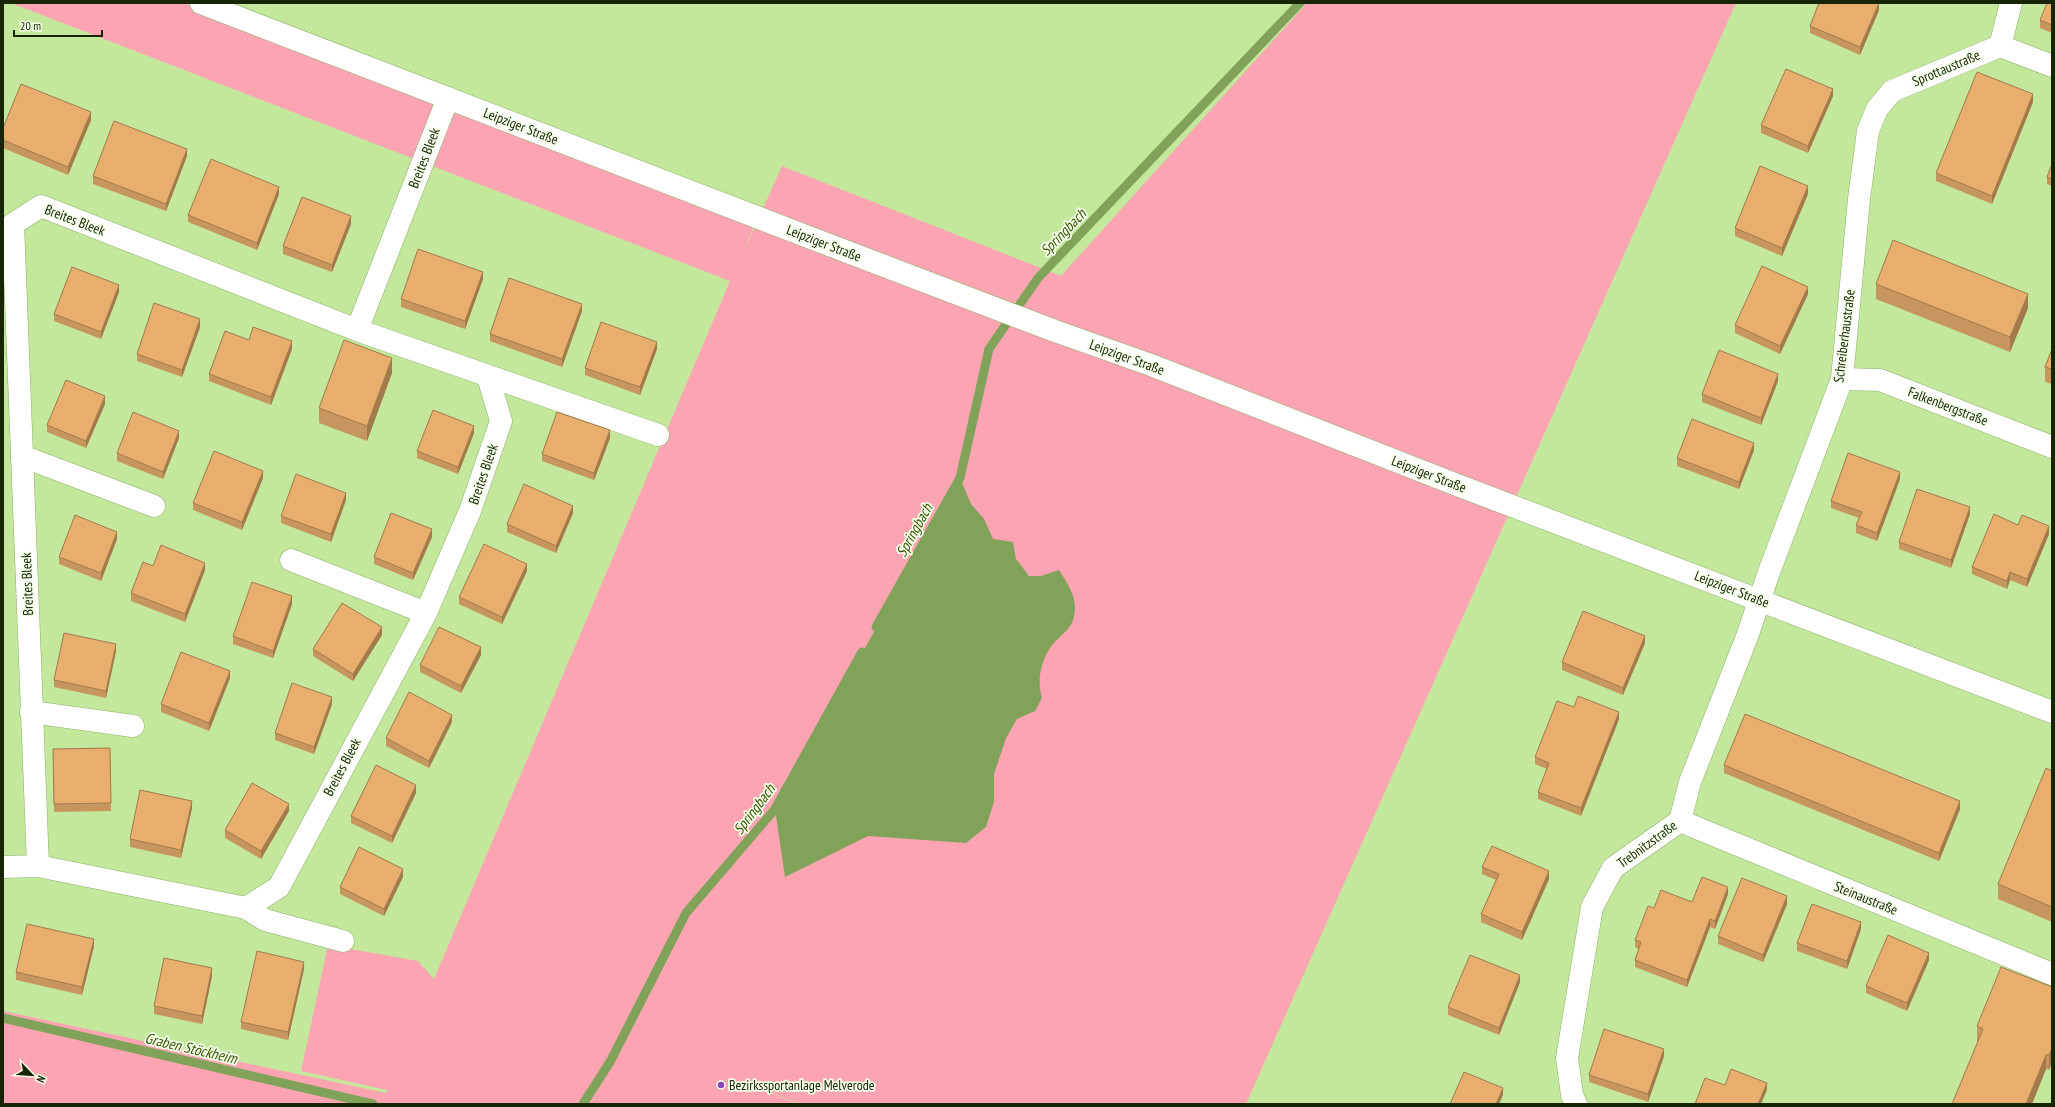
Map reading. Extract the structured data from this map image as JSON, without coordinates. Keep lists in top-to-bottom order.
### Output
{
  "streets": {
    "street": [
      "Sprottaustraße",
      "Leipziger Straße",
      "Breites Bleek",
      "Schreiberhaustraße",
      "Falkenbergstraße",
      "Trebnitzstraße",
      "Steinaustraße"
    ]
  },
  "crossings": [
    ["Sprottaustraße", "Schreiberhaustraße"],
    ["Leipziger Straße", "Breites Bleek"],
    ["Leipziger Straße", "Schreiberhaustraße"],
    ["Leipziger Straße", "Trebnitzstraße"],
    ["Schreiberhaustraße", "Falkenbergstraße"],
    ["Schreiberhaustraße", "Trebnitzstraße"],
    ["Trebnitzstraße", "Steinaustraße"]
  ],
  "water": ["Springbach", "Graben Stöckheim"],
  "places": ["Bezirkssportanlage Melverode"],
  "scale_bar": "20 m",
  "north": "bottom right"
}
